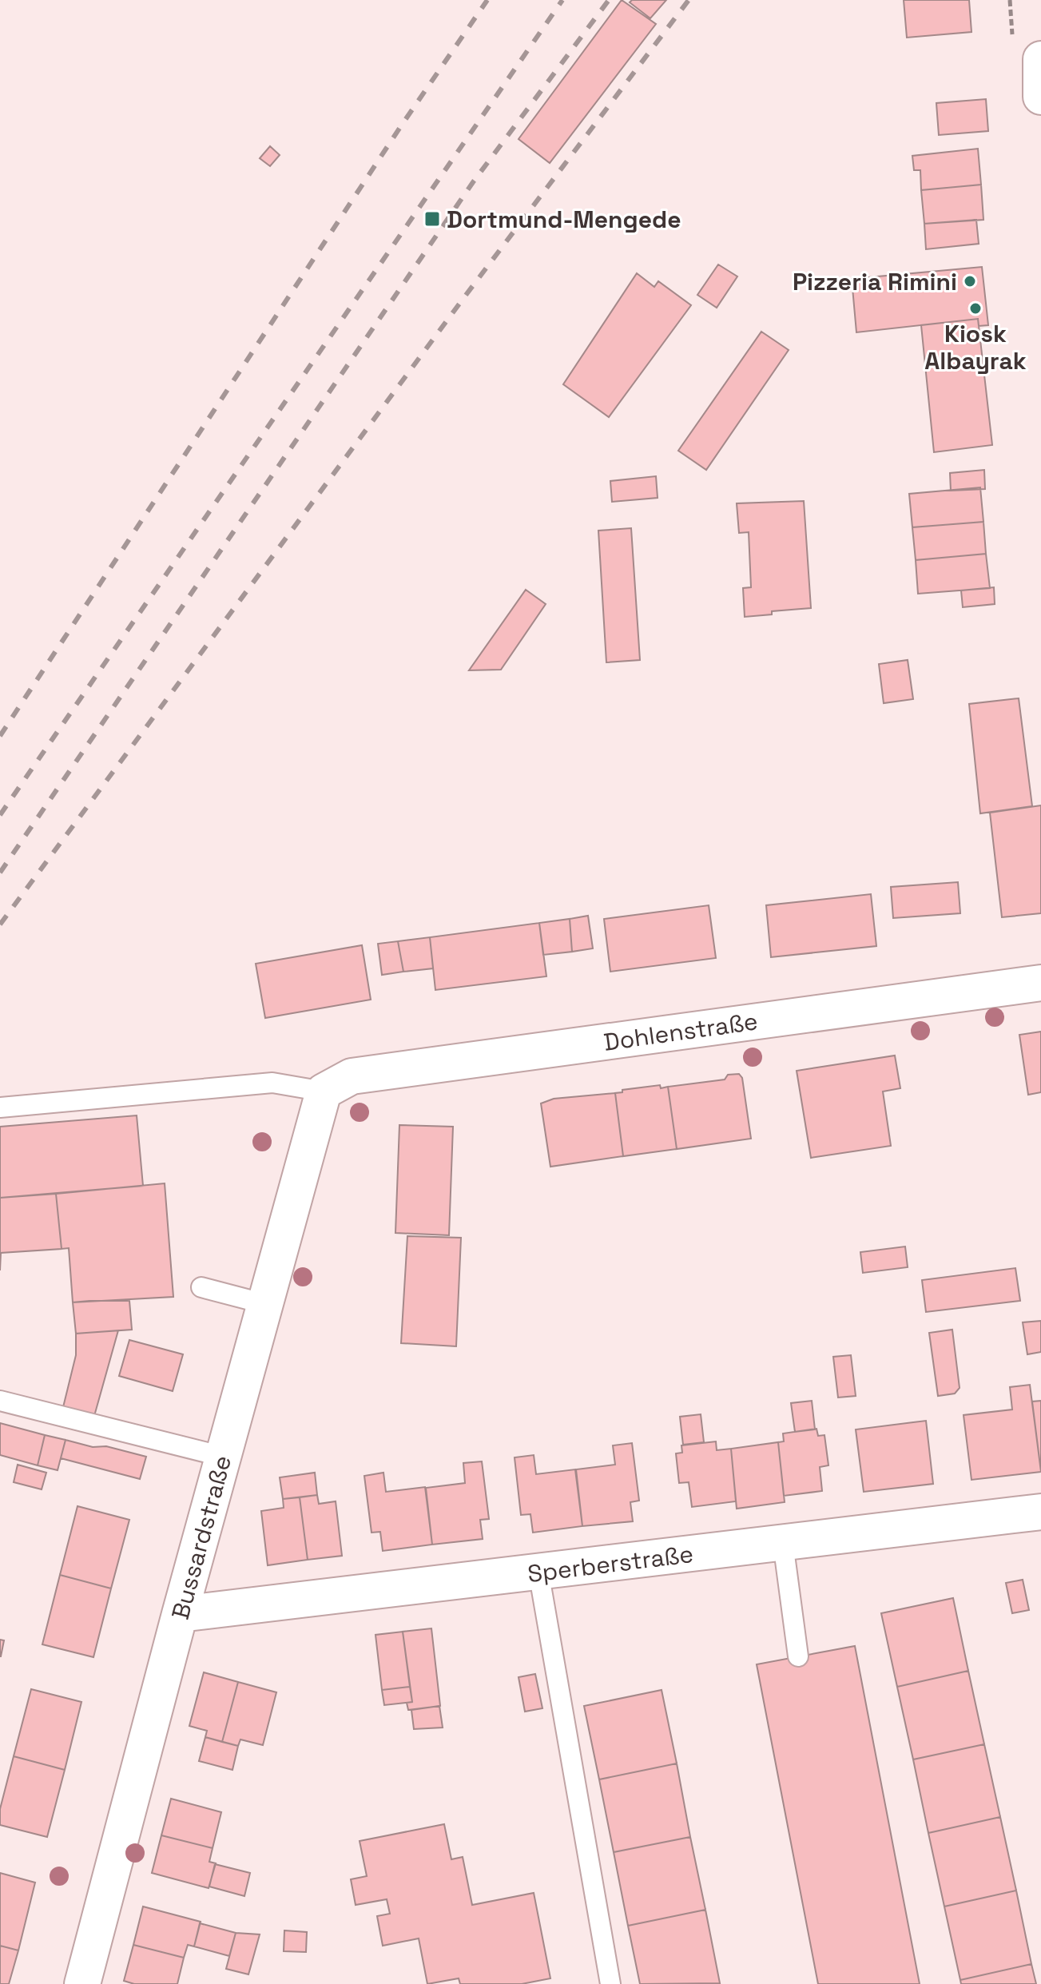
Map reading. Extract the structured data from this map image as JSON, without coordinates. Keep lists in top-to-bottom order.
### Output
{
  "streets": {
    "street": ["Dohlenstraße", "Bussardstraße", "Sperberstraße"]
  },
  "crossings": [
    ["Dohlenstraße", "Bussardstraße"],
    ["Bussardstraße", "Sperberstraße"]
  ],
  "places": {
    "transit": ["Dortmund-Mengede"],
    "other": ["Pizzeria Rimini", "Kiosk Albayrak"]
  }
}
